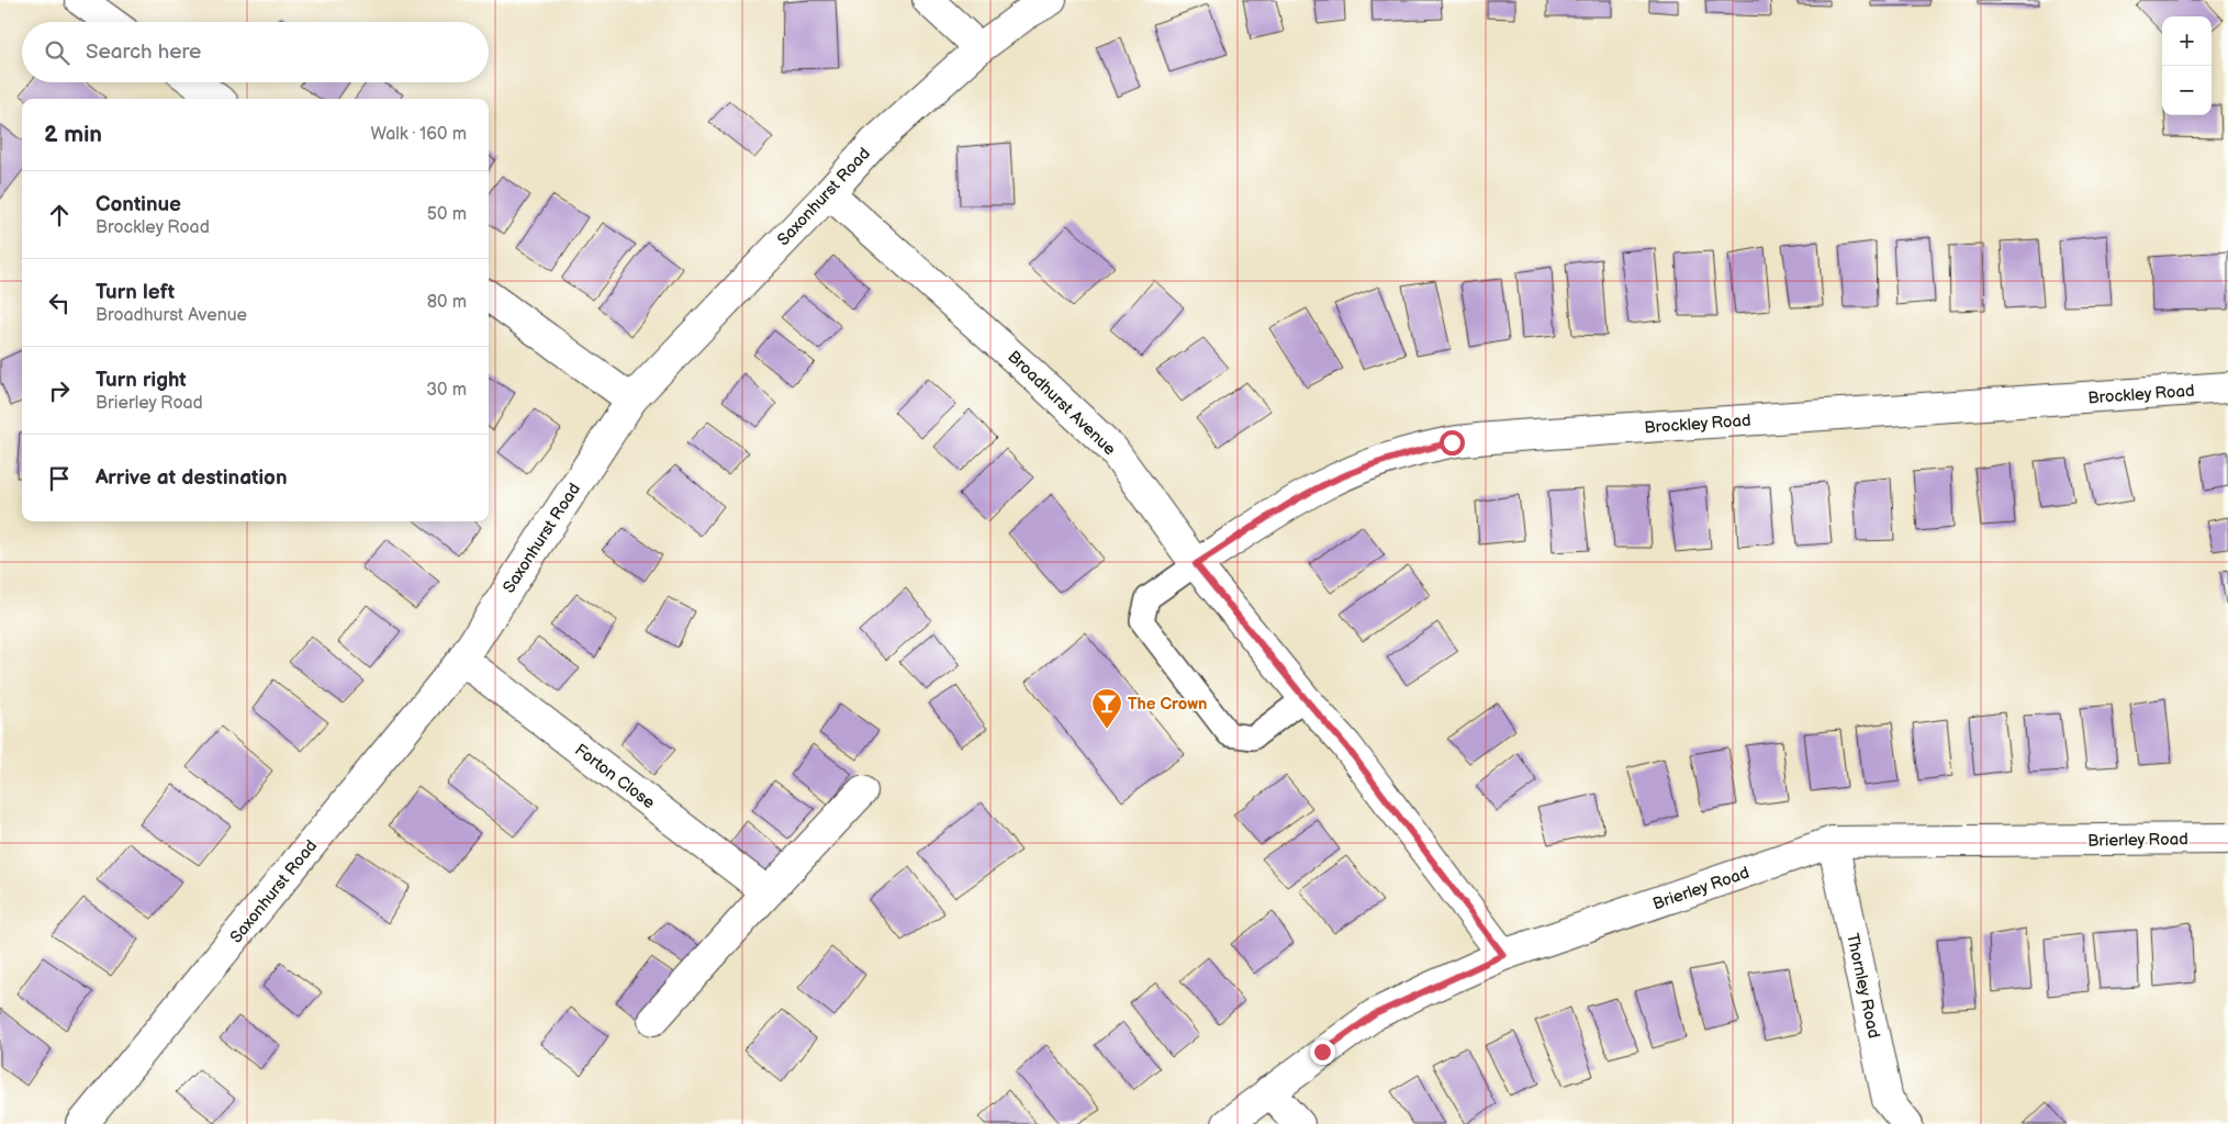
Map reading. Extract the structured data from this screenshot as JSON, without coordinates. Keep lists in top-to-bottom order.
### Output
{
  "streets": {
    "street": [
      "Saxonhurst Road",
      "Brockley Road",
      "Broadhurst Avenue",
      "Forton Close",
      "Brierley Road",
      "Thornley Road"
    ]
  },
  "crossings": [
    ["Saxonhurst Road", "Broadhurst Avenue"],
    ["Saxonhurst Road", "Forton Close"],
    ["Brockley Road", "Broadhurst Avenue"],
    ["Broadhurst Avenue", "Brierley Road"],
    ["Brierley Road", "Thornley Road"]
  ],
  "places": {
    "bar": ["The Crown"]
  },
  "page": {
    "map_buttons": ["+", "−"],
    "search": "Search here",
    "heading": ["2 min", "Walk · 160 m"],
    "list": [
      ["Continue", "Brockley Road", "50 m"],
      ["Turn left", "Broadhurst Avenue", "80 m"],
      ["Turn right", "Brierley Road", "30 m"],
      "Arrive at destination"
    ]
  }
}
